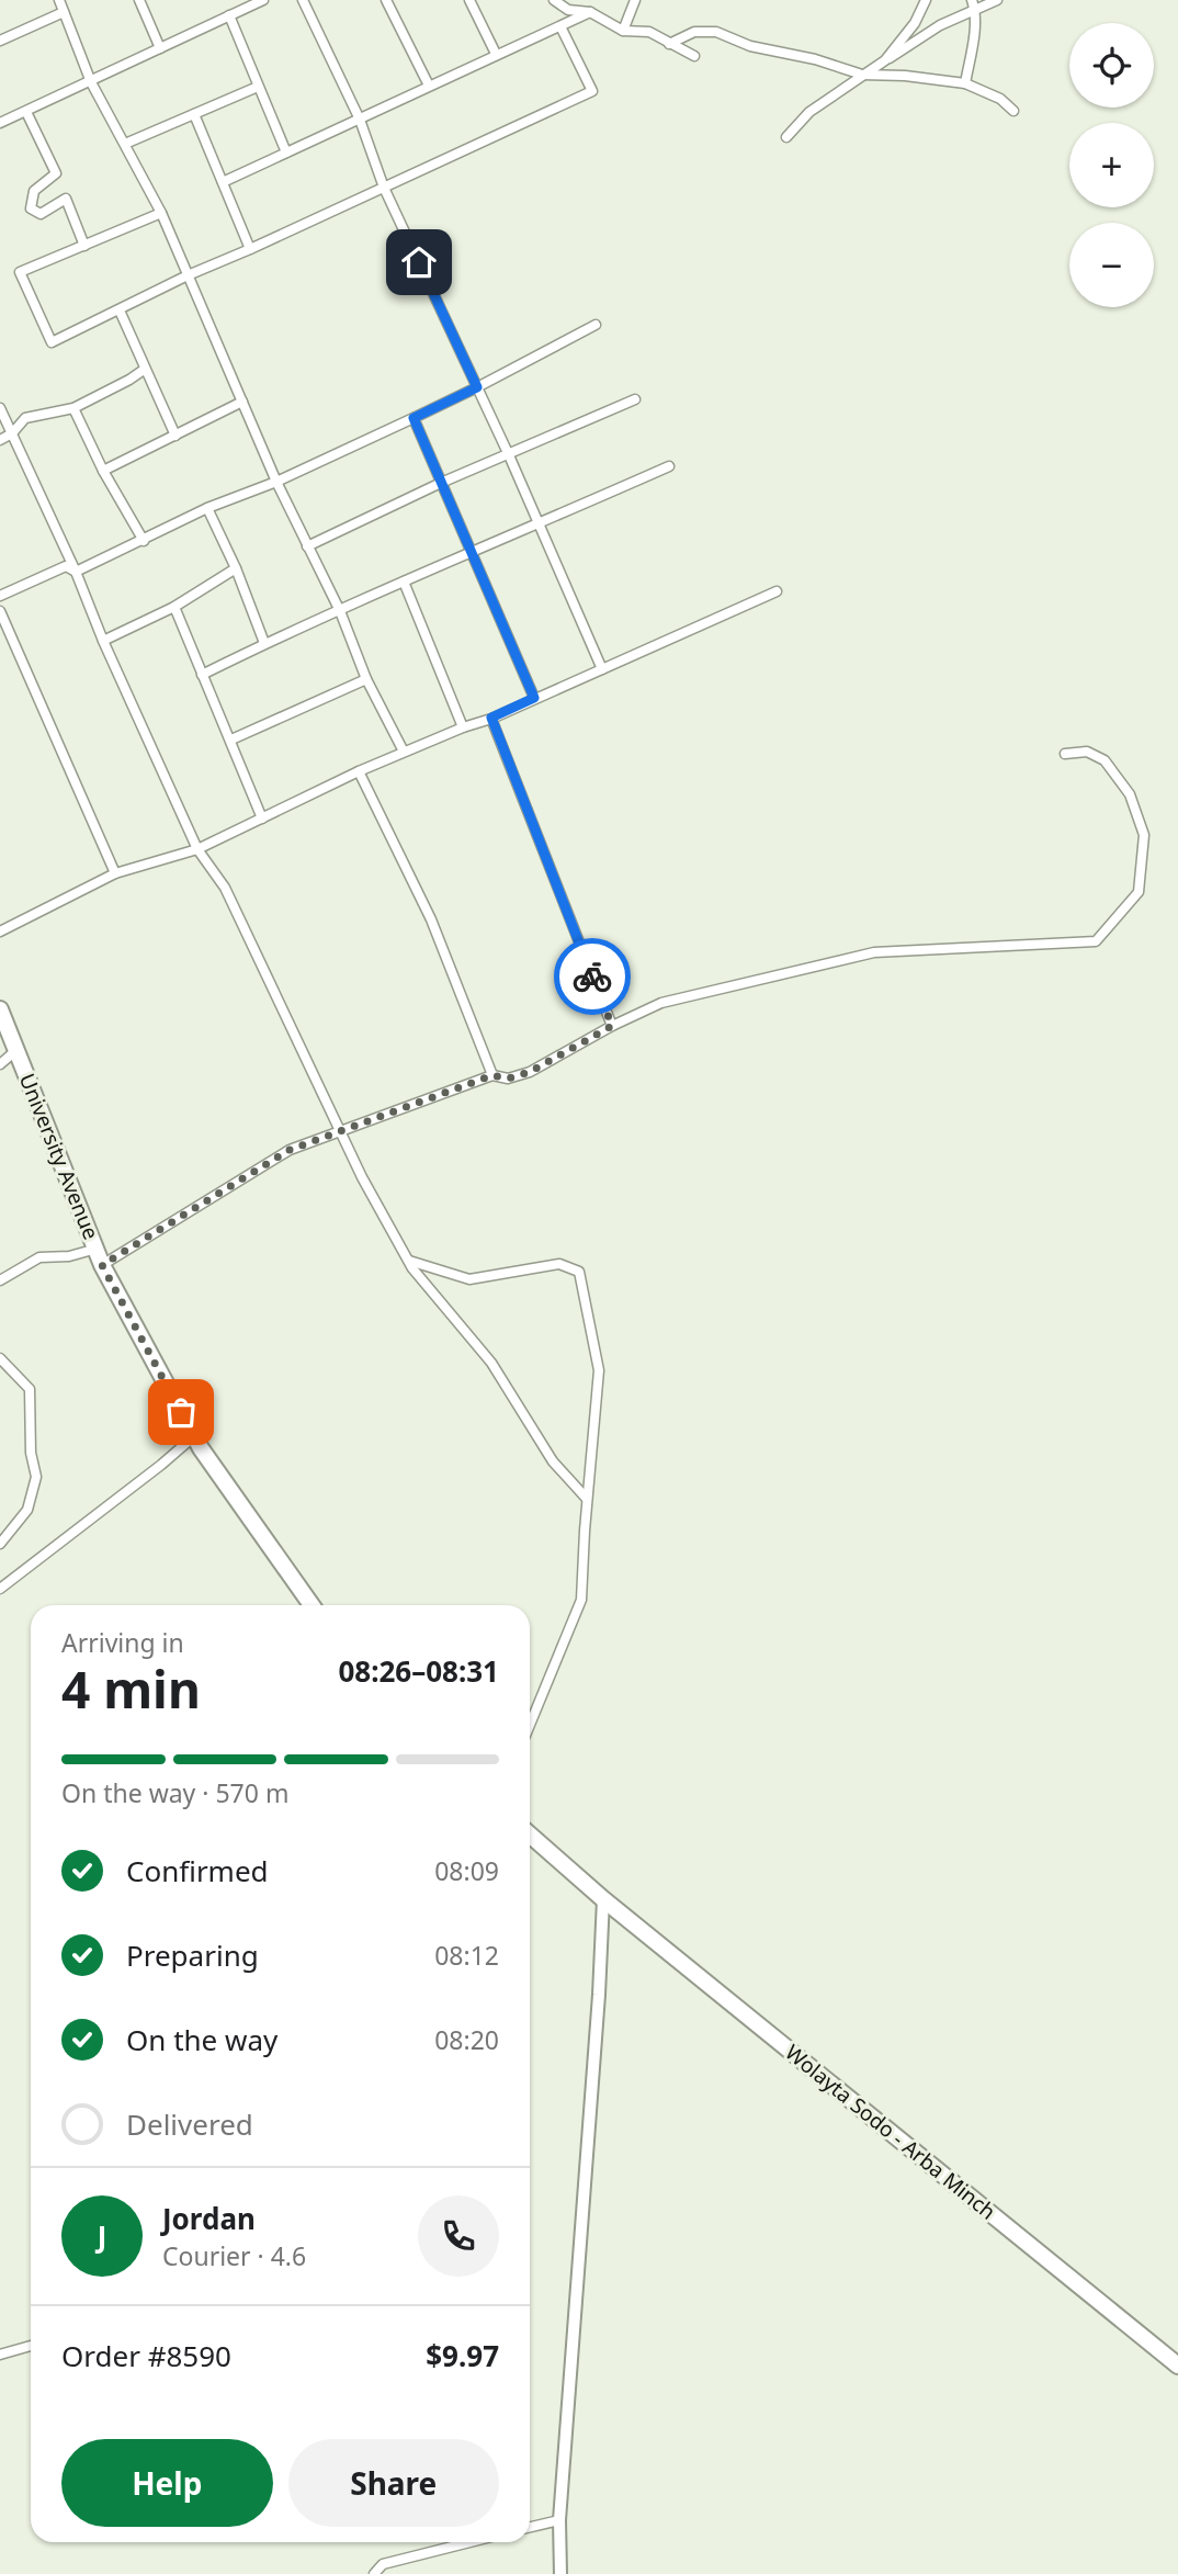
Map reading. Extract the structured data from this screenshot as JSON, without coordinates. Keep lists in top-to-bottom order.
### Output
{
  "streets": {
    "highway": ["University Avenue", "Wolayta Sodo - Arba Minch"]
  },
  "page": {
    "map_buttons": ["+", "−"],
    "heading": ["4 min", "Arriving in", "08:26–08:31"],
    "panel": [
      "Jordan",
      "Courier · 4.6",
      "Order #8590",
      "$9.97"
    ],
    "bar": "On the way · 570 m",
    "list": [
      ["Confirmed", "08:09"],
      ["Preparing", "08:12"],
      ["On the way", "08:20"],
      "Delivered"
    ],
    "round": "J",
    "buttons": ["Help", "Share"]
  }
}
